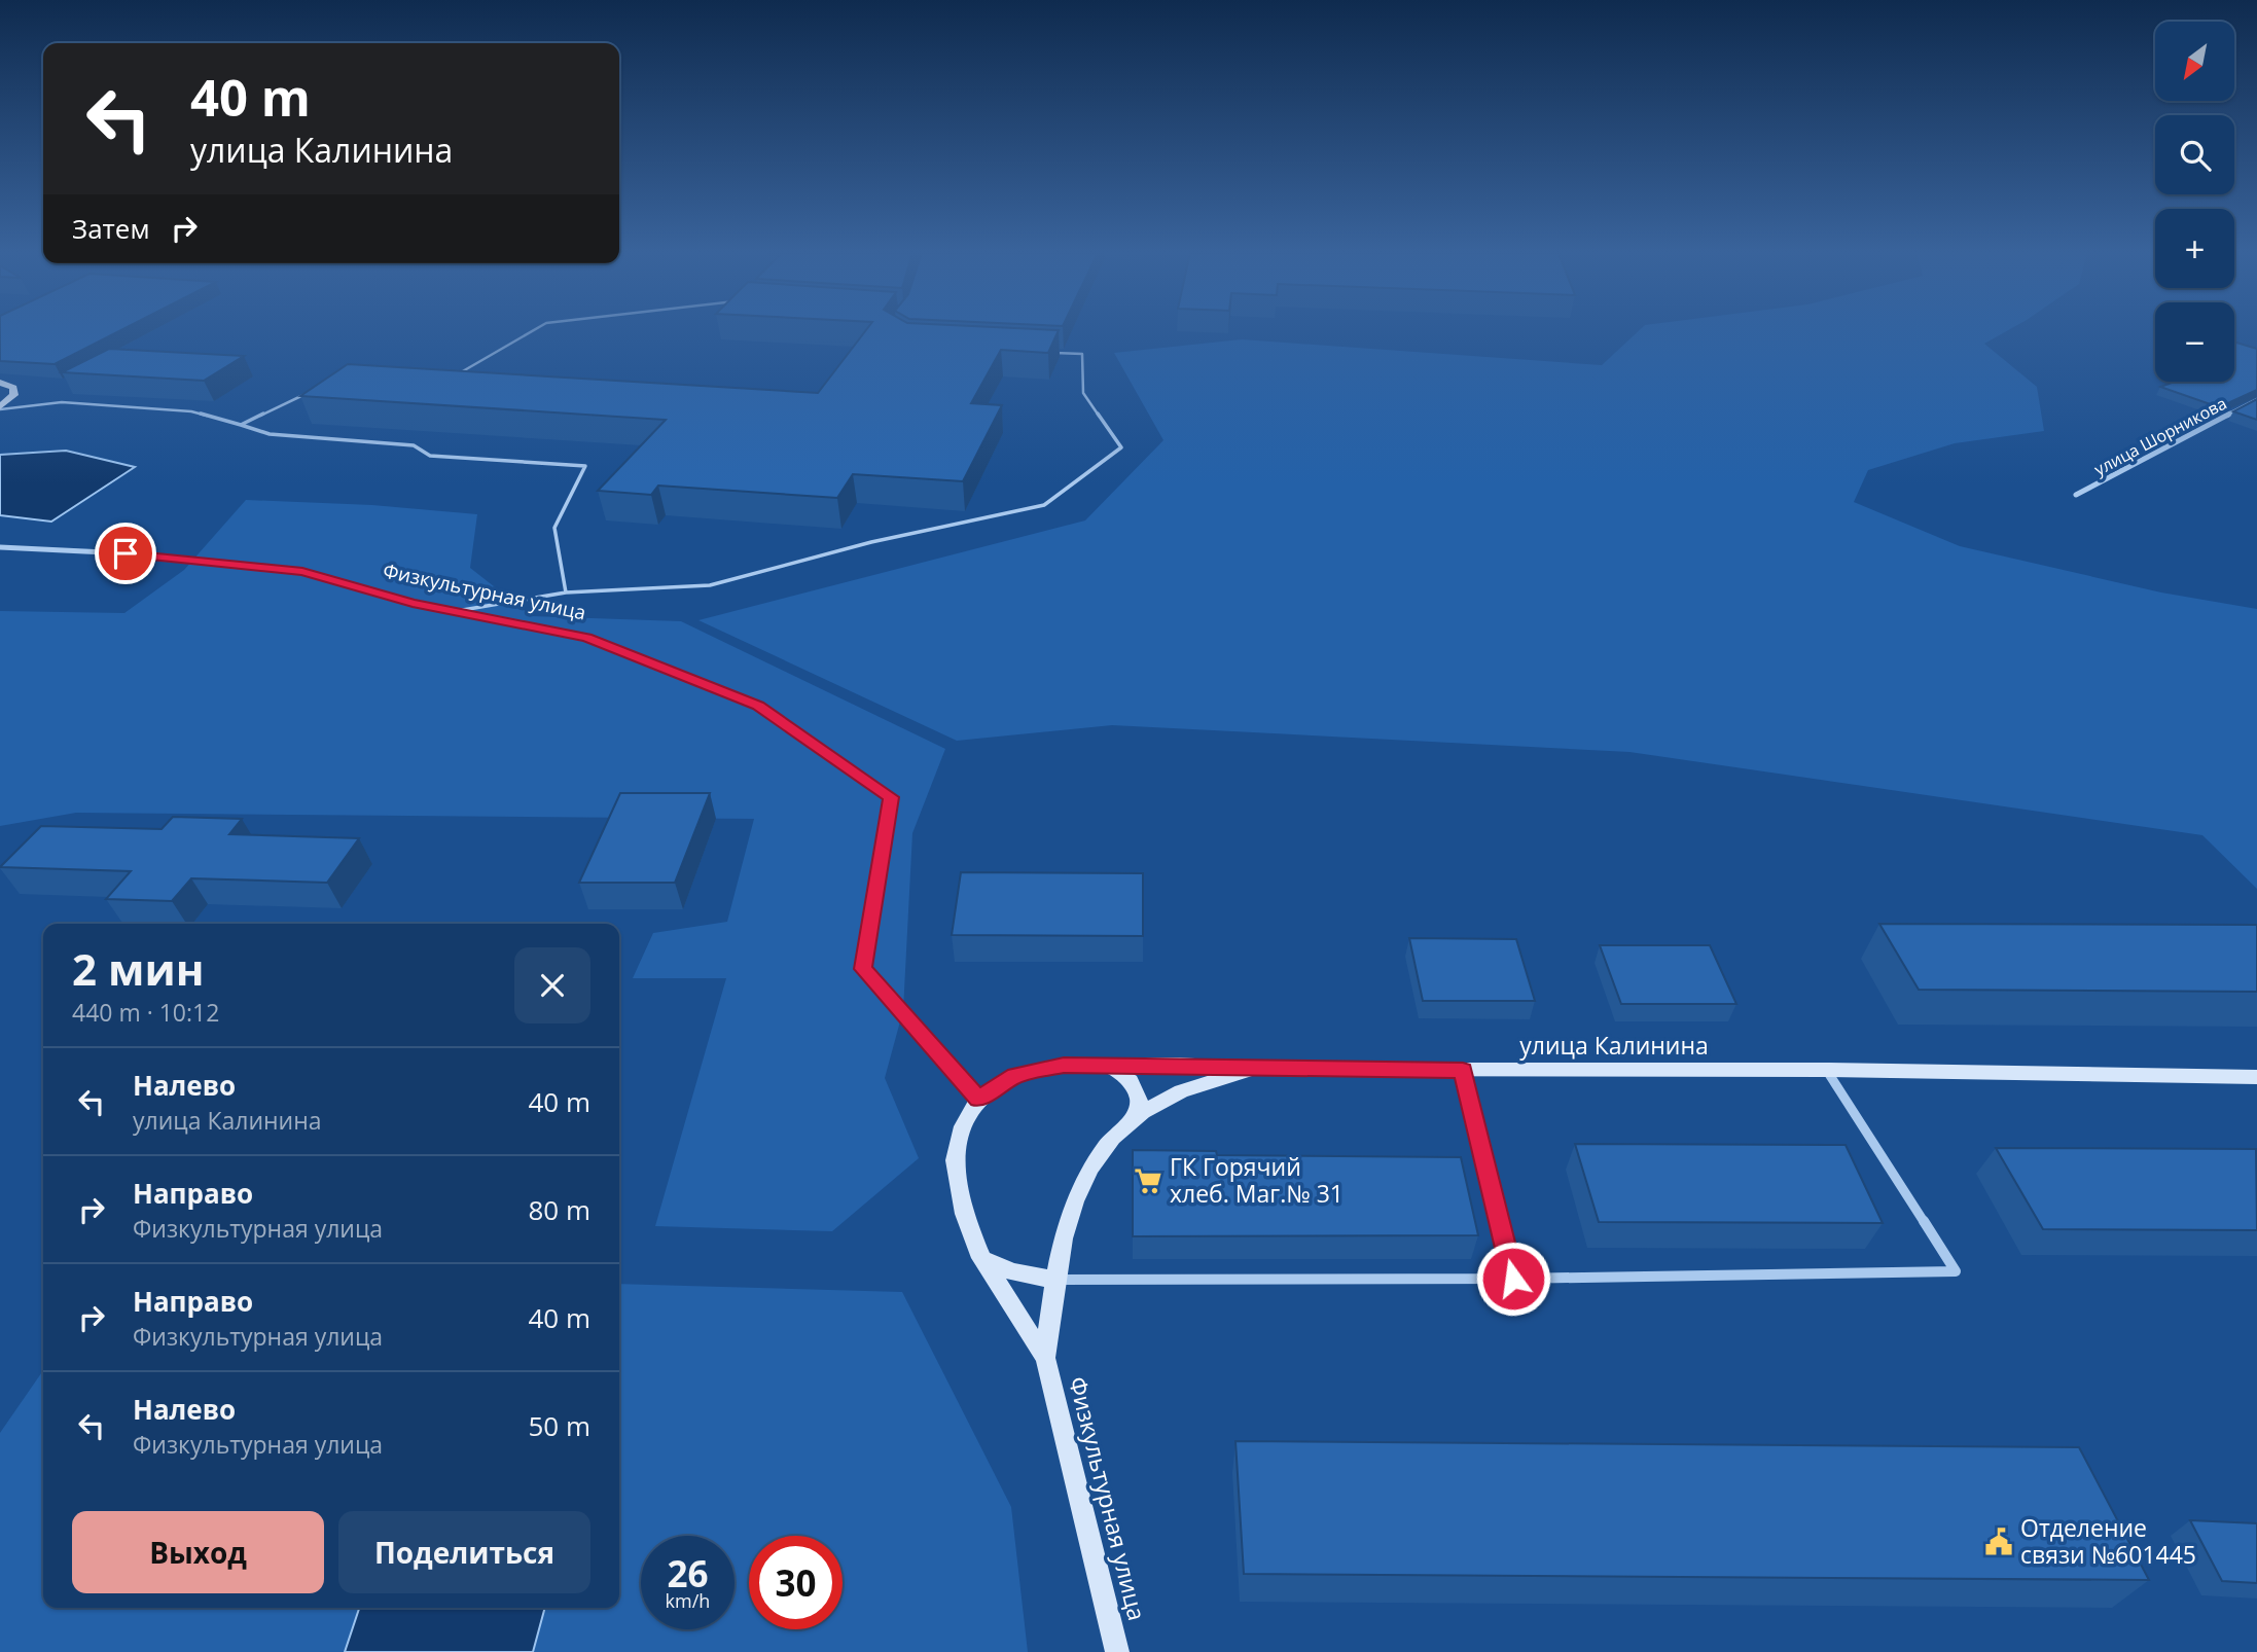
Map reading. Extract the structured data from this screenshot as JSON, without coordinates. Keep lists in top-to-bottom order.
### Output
{
  "streets": {
    "main road": ["Физкультурная улица", "улица Калинина"],
    "street": ["улица Шорникова"]
  },
  "crossings": [
    ["Физкультурная улица", "улица Калинина"]
  ],
  "places": {
    "supermarket": ["ГК Горячий хлеб. Маг.№ 31"],
    "public building": ["Отделение связи №601445"]
  },
  "north": "bottom left",
  "page": {
    "map_buttons": ["+", "−"],
    "turn": ["40 m", "улица Калинина"],
    "then": "Затем",
    "heading": ["2 мин", "440 m · 10:12"],
    "list": [
      {
        "name": "Налево",
        "note": "улица Калинина",
        "value": "40 m"
      },
      {
        "name": "Направо",
        "note": "Физкультурная улица",
        "value": "80 m"
      },
      {
        "name": "Направо",
        "note": "Физкультурная улица",
        "value": "40 m"
      },
      {
        "name": "Налево",
        "note": "Физкультурная улица",
        "value": "50 m"
      }
    ],
    "buttons": ["Выход", "Поделиться"],
    "speed": "26 km/h",
    "limit": "30"
  }
}
